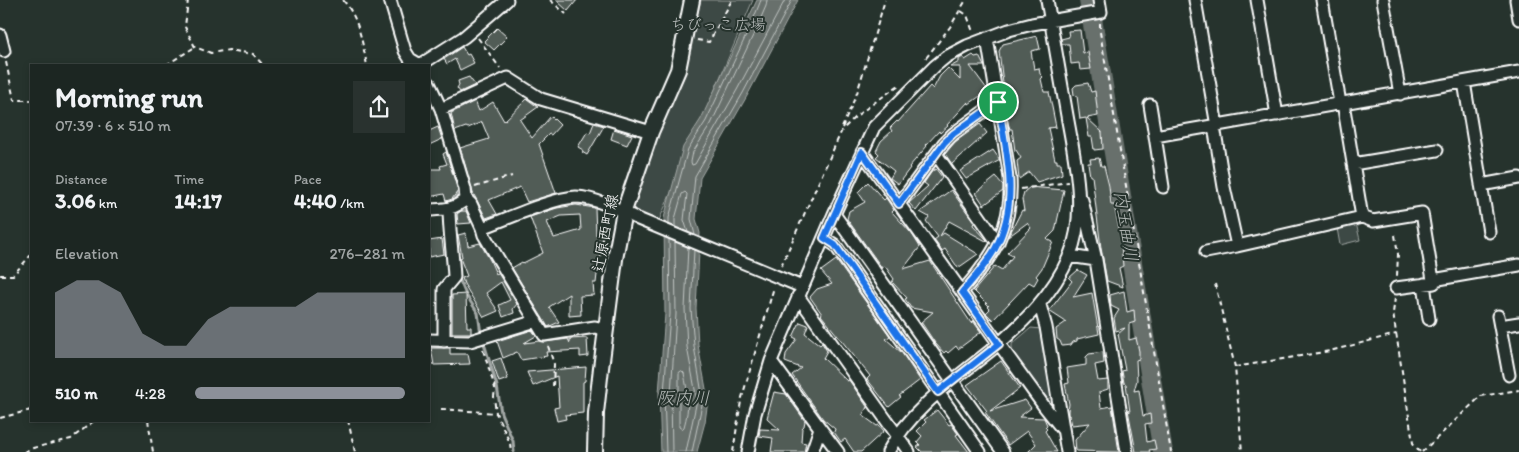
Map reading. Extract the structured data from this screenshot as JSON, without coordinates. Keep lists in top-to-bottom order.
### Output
{
  "streets": {
    "main road": ["辻原西町線"]
  },
  "water": ["内玉曲川", "阪内川"],
  "parks": ["ちびっこ広場"],
  "page": {
    "heading": ["Morning run", "07:39 · 6 × 510 m"],
    "stats": [
      ["Distance", "3.06 km"],
      ["Time", "14:17"],
      ["Pace", "4:40 /km"]
    ],
    "chart": ["Elevation", "276–281 m"],
    "list": [
      {
        "name": "510 m",
        "note": "4:28"
      }
    ]
  }
}
